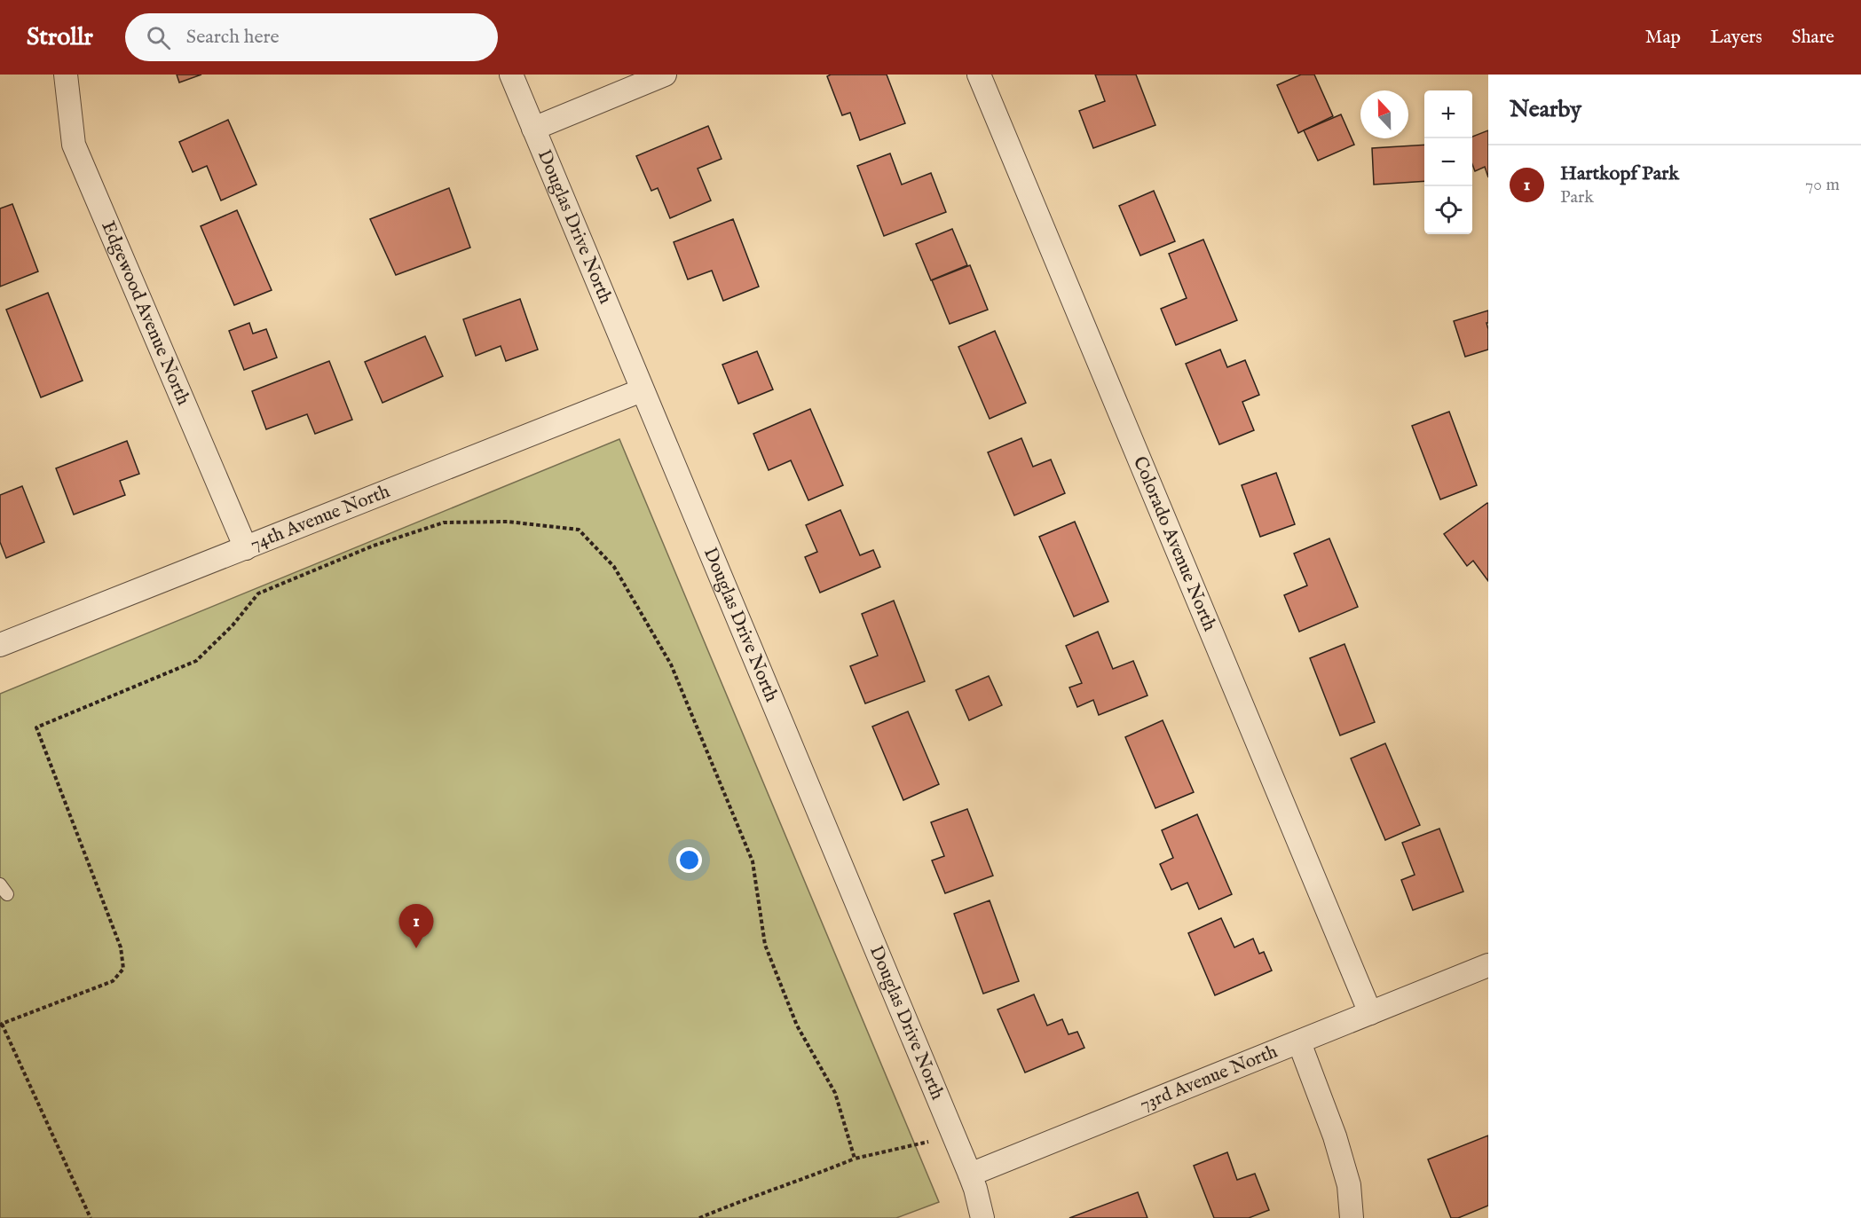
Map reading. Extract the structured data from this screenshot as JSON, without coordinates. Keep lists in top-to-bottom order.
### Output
{
  "streets": {
    "street": [
      "Douglas Drive North",
      "Edgewood Avenue North",
      "74th Avenue North",
      "Colorado Avenue North",
      "73rd Avenue North"
    ]
  },
  "crossings": [
    ["Douglas Drive North", "74th Avenue North"],
    ["Douglas Drive North", "73rd Avenue North"],
    ["Edgewood Avenue North", "74th Avenue North"],
    ["Colorado Avenue North", "73rd Avenue North"]
  ],
  "north": "top",
  "page": {
    "header": "Strollr",
    "search": "Search here",
    "nav": ["Map", "Layers", "Share"],
    "heading": "Nearby",
    "map_buttons": ["+", "−"],
    "list": [
      {
        "mark": "1",
        "name": "Hartkopf Park",
        "note": "Park",
        "value": "70 m"
      }
    ],
    "pins": "1"
  }
}
